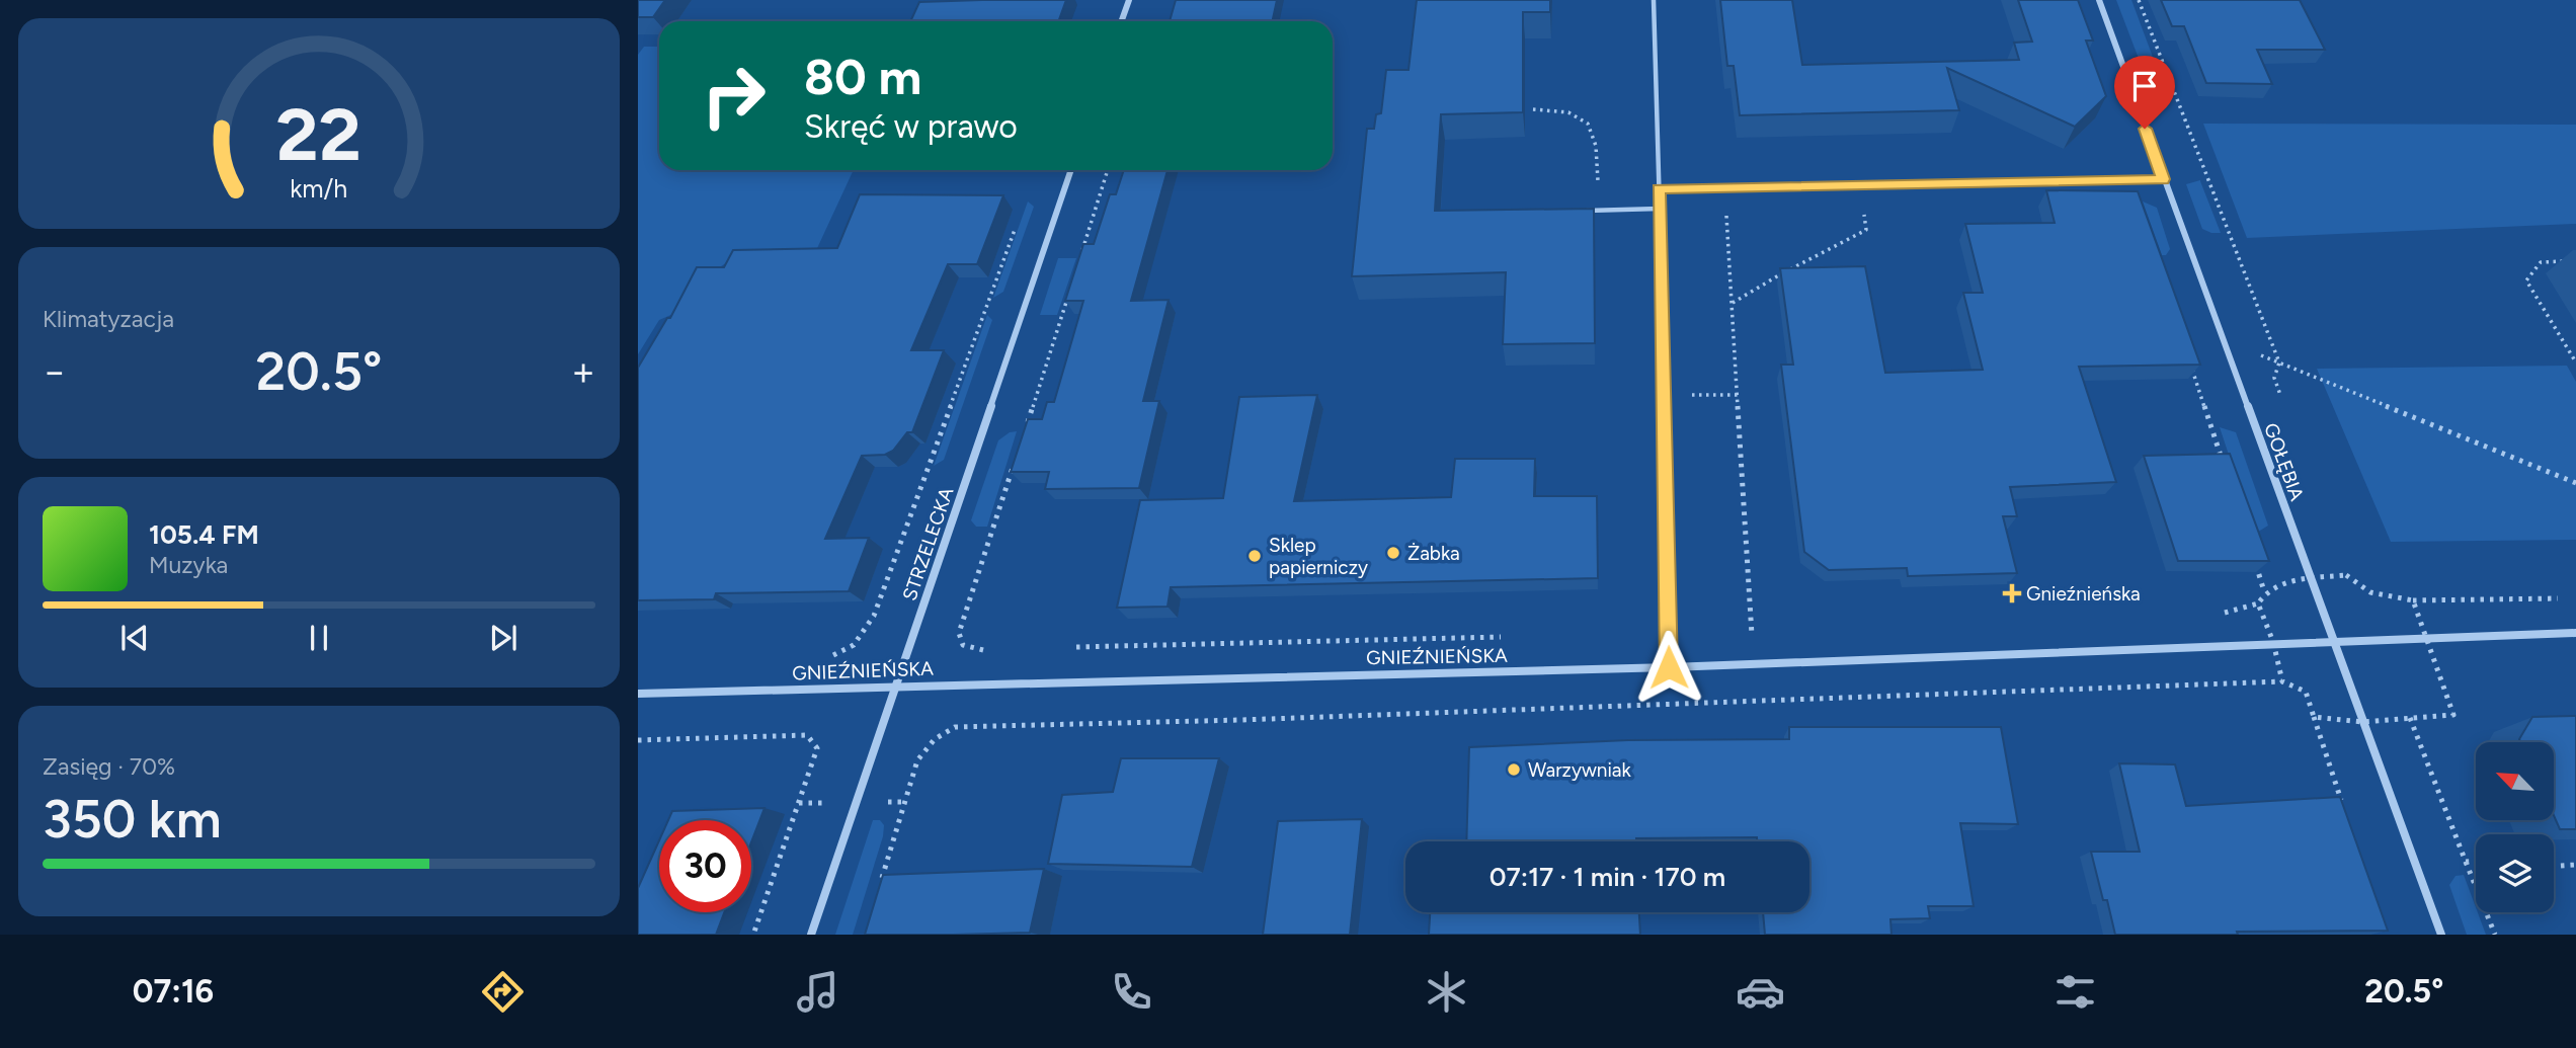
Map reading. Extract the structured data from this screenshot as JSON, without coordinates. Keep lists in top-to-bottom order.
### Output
{
  "streets": {
    "street": ["GOŁĘBIA", "STRZELECKA", "GNIEŹNIEŃSKA"]
  },
  "crossings": [
    ["GOŁĘBIA", "GNIEŹNIEŃSKA"],
    ["STRZELECKA", "GNIEŹNIEŃSKA"]
  ],
  "places": {
    "other": ["Żabka", "Sklep papierniczy", "Warzywniak"],
    "health": ["Gnieźnieńska"]
  },
  "north": "top left",
  "page": {
    "turn": ["80 m", "Skręć w prawo"],
    "tile": [
      "Klimatyzacja",
      ["Zasięg · 70%", "350 km"]
    ],
    "heat": ["−", "20.5°", "+"],
    "song": ["105.4 FM", "Muzyka"],
    "limit": "30",
    "trip": "07:17 · 1 min · 170 m",
    "tabs": ["07:16", "20.5°"],
    "gauge": ["22", "km/h"]
  }
}
